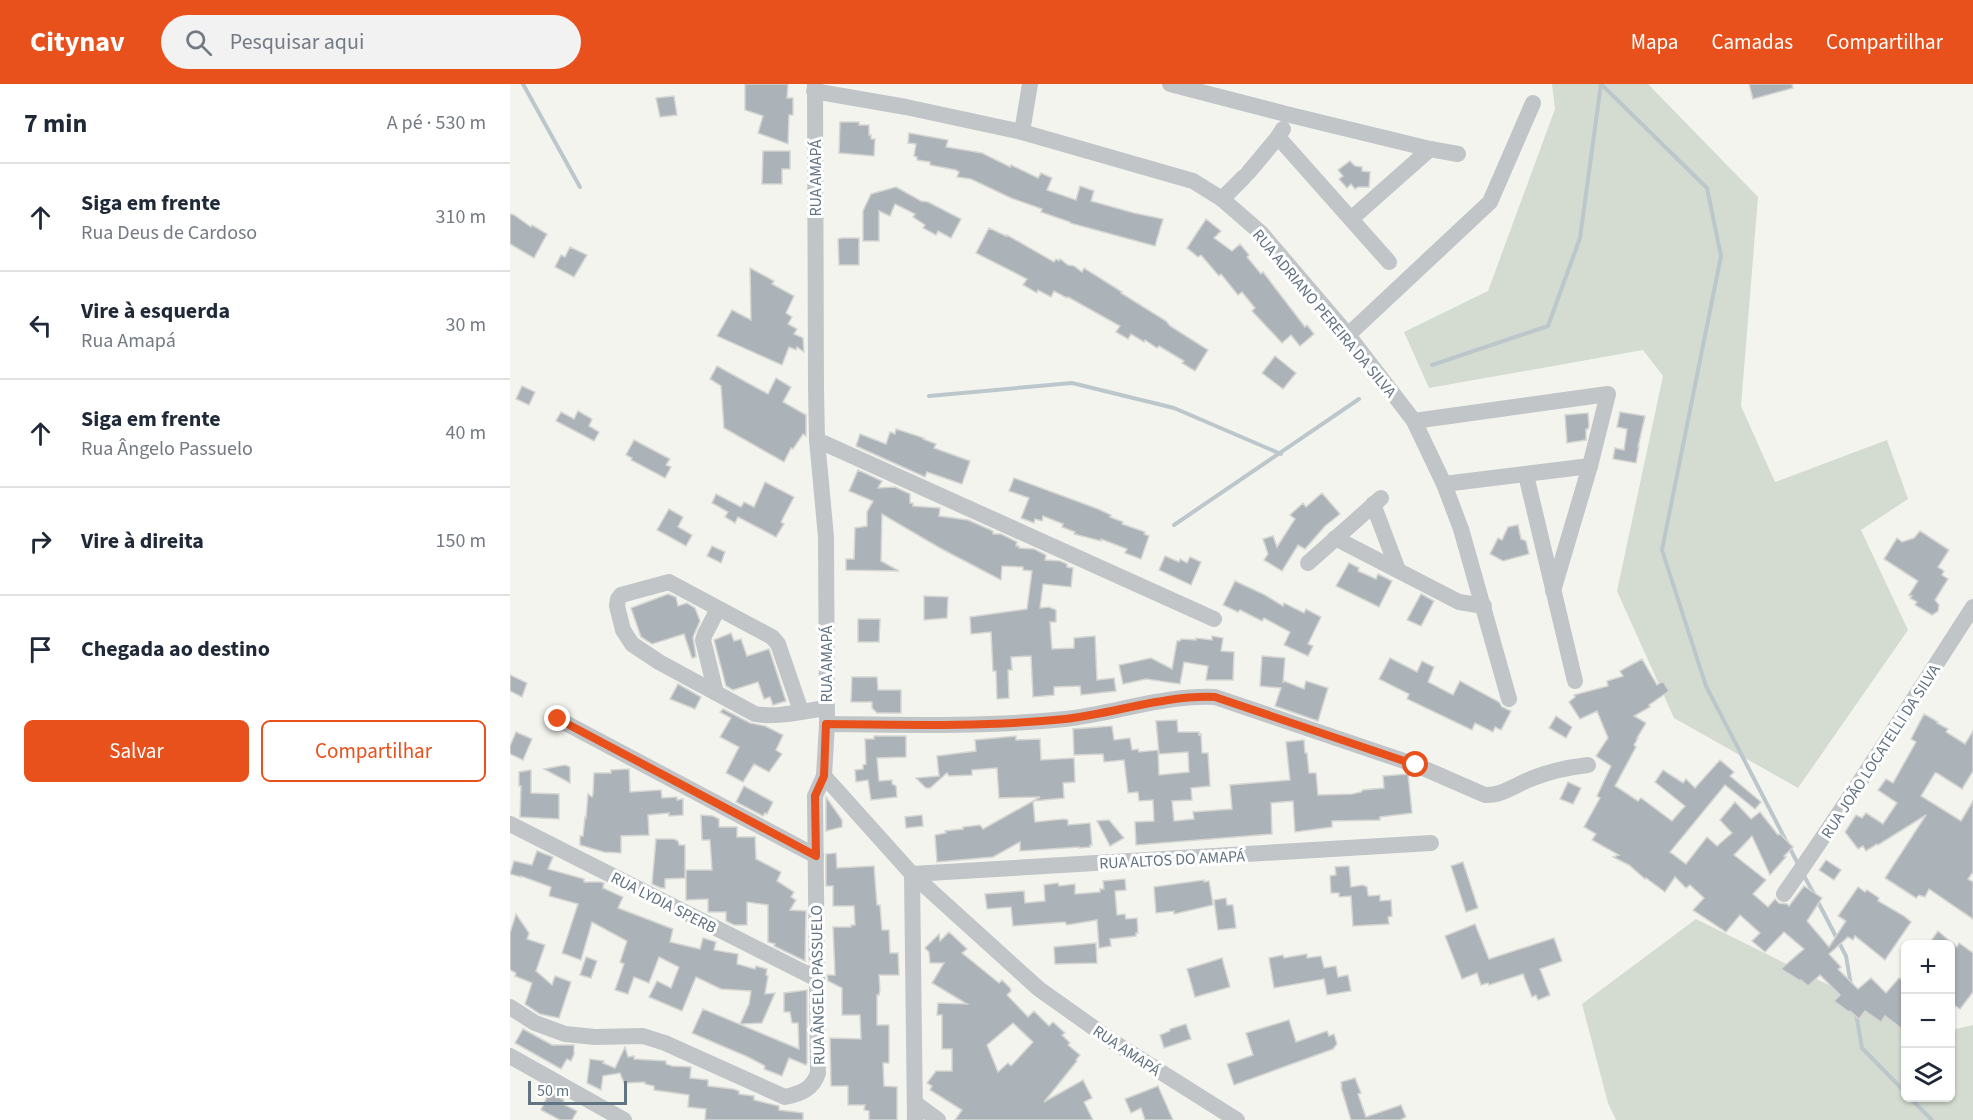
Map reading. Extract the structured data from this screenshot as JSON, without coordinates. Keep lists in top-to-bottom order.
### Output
{
  "streets": {
    "street": [
      "RUA AMAPÁ",
      "RUA ADRIANO PEREIRA DA SILVA",
      "RUA JOÃO LOCATELLI DA SILVA",
      "RUA ALTOS DO AMAPÁ",
      "RUA LYDIA SPERB",
      "RUA ÂNGELO PASSUELO"
    ]
  },
  "crossings": [
    ["RUA AMAPÁ", "RUA ADRIANO PEREIRA DA SILVA"],
    ["RUA AMAPÁ", "RUA ALTOS DO AMAPÁ"],
    ["RUA AMAPÁ", "RUA ÂNGELO PASSUELO"],
    ["RUA LYDIA SPERB", "RUA ÂNGELO PASSUELO"]
  ],
  "scale_bar": "50 m",
  "page": {
    "header": "Citynav",
    "search": "Pesquisar aqui",
    "nav": ["Mapa", "Camadas", "Compartilhar"],
    "heading": ["7 min", "A pé · 530 m"],
    "list": [
      ["Siga em frente", "Rua Deus de Cardoso", "310 m"],
      ["Vire à esquerda", "Rua Amapá", "30 m"],
      ["Siga em frente", "Rua Ângelo Passuelo", "40 m"],
      ["Vire à direita", "150 m"],
      "Chegada ao destino"
    ],
    "buttons": ["Salvar", "Compartilhar"],
    "map_buttons": ["+", "−"],
    "scale": "50 m"
  }
}
